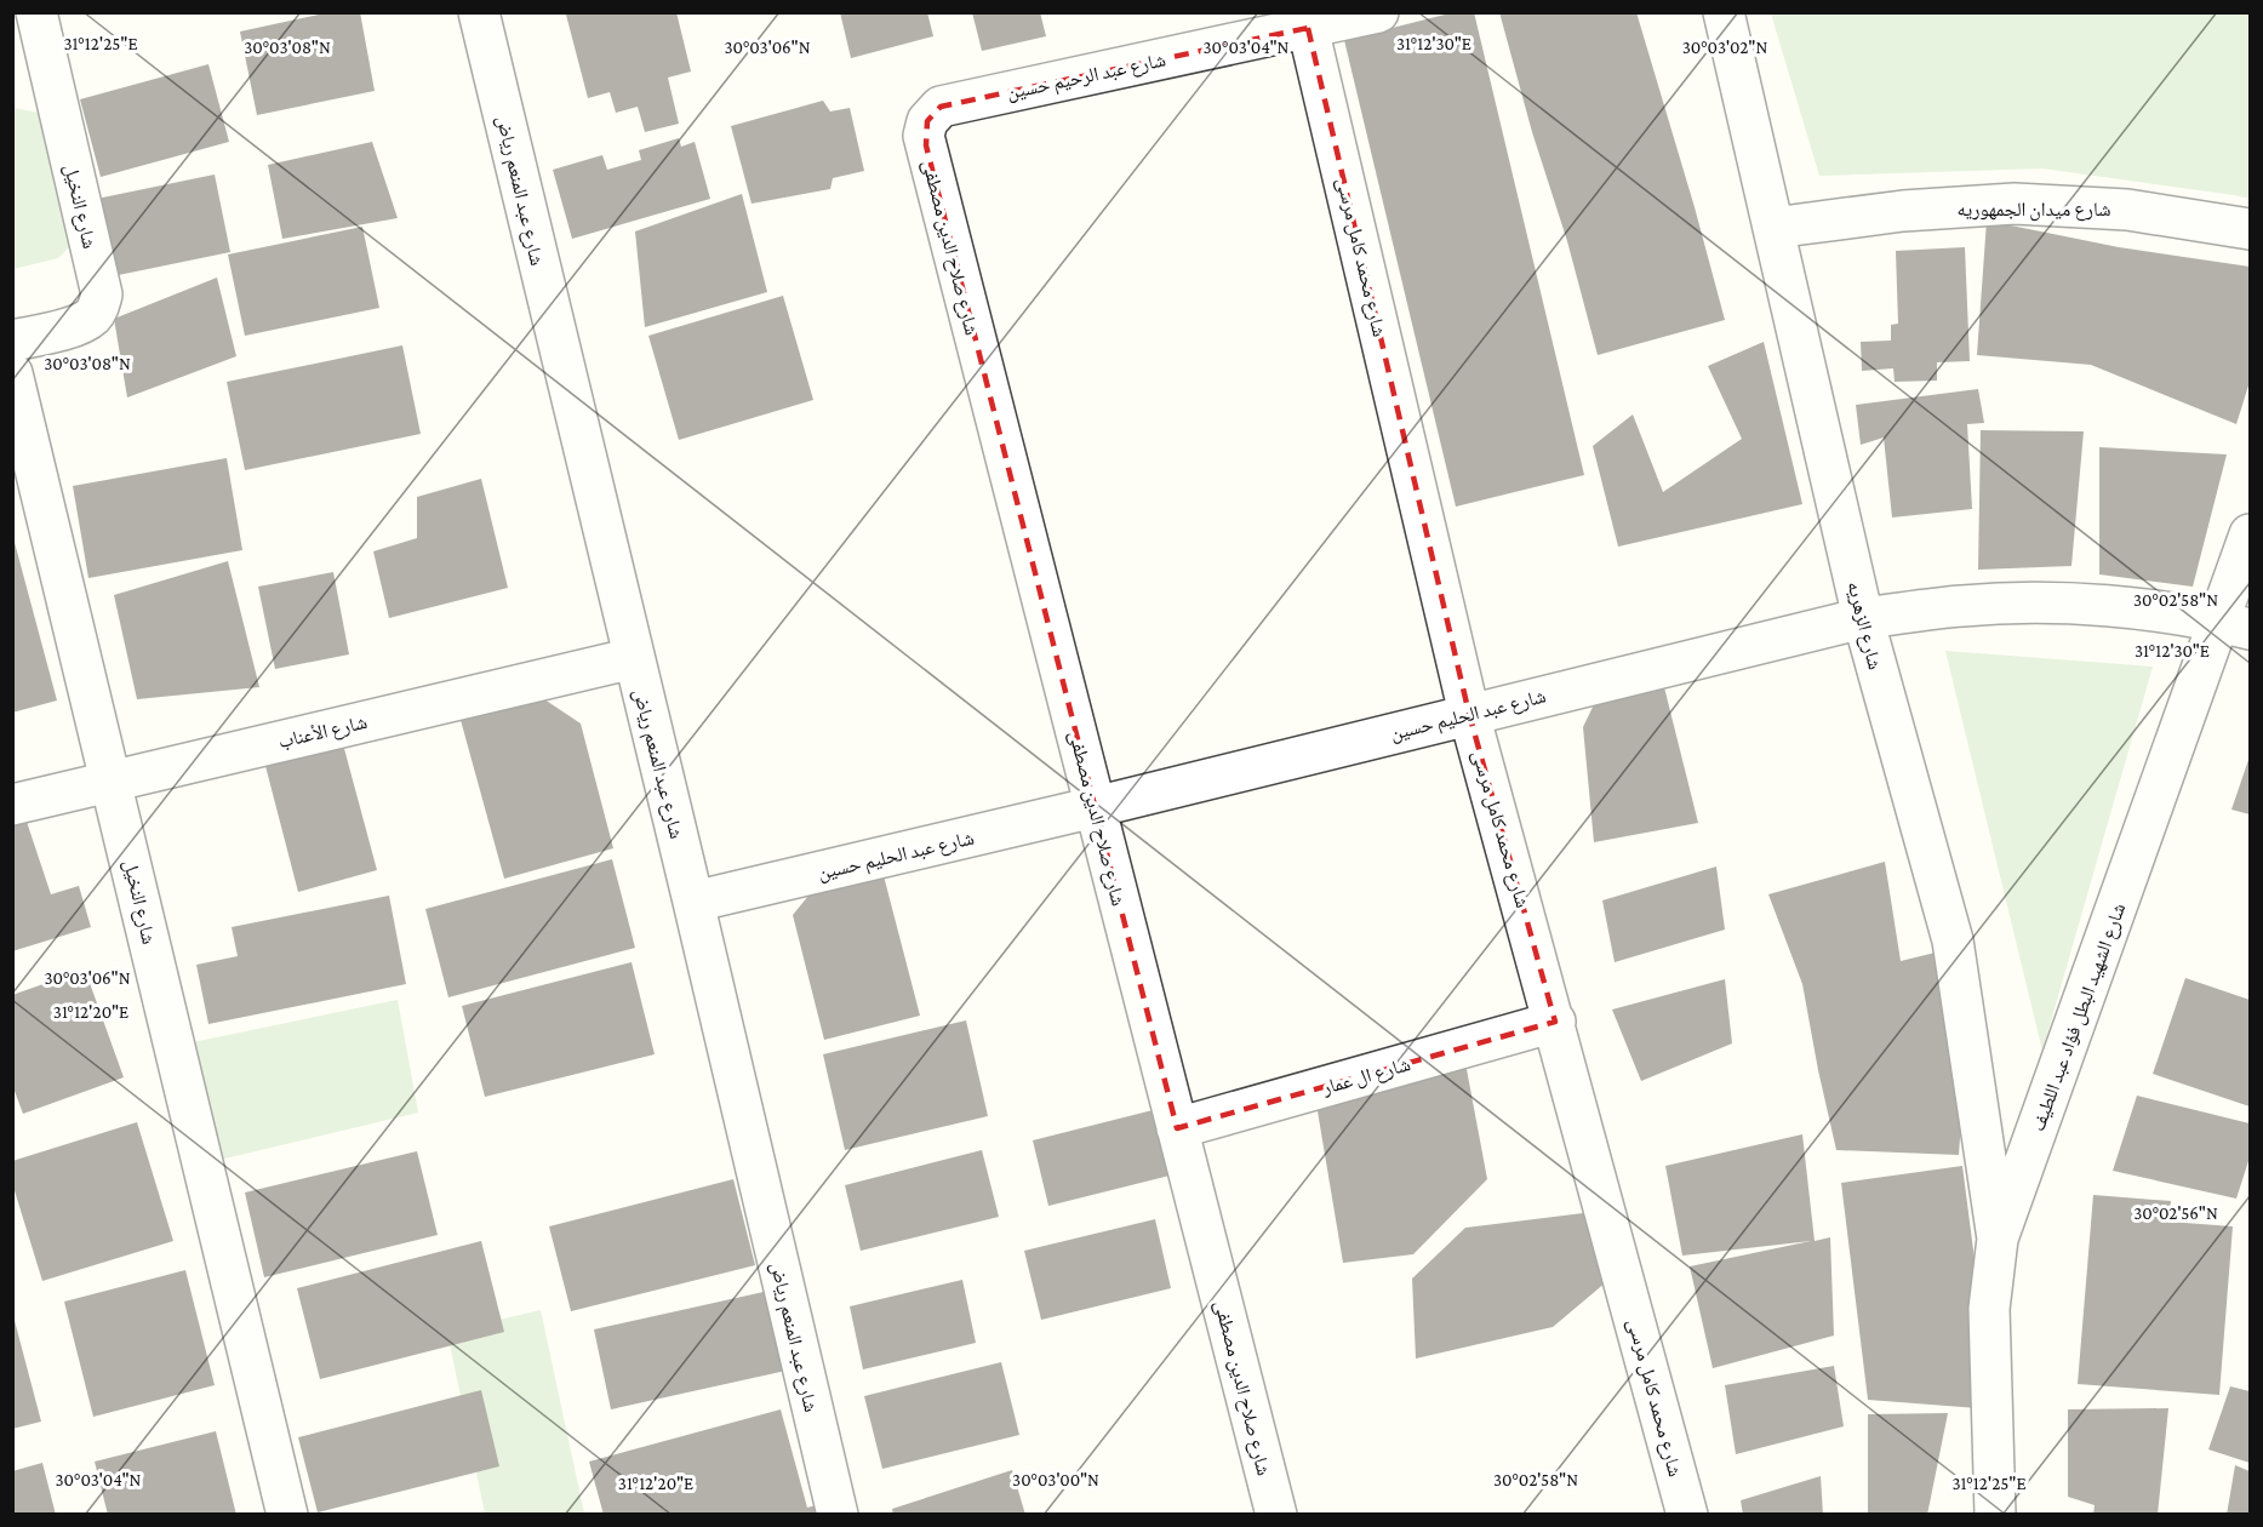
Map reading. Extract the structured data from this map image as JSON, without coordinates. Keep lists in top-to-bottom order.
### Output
{
  "streets": {
    "street": [
      "شارع عبد الرحيم حسين",
      "شارع عبد المنعم رياض",
      "شارع النخيل",
      "شارع ميدان الجمهوريه",
      "شارع صلاح الدين مصطفى",
      "شارع محمد كامل مرسى",
      "شارع الزهريه",
      "شارع عبد الحليم حسين",
      "شارع الأعناب",
      "شارع الشهيد البطل فؤاد عبد اللطيف",
      "شارع ال عمار"
    ]
  },
  "crossings": [
    ["شارع عبد الرحيم حسين", "شارع صلاح الدين مصطفى"],
    ["شارع عبد الرحيم حسين", "شارع محمد كامل مرسى"],
    ["شارع عبد المنعم رياض", "شارع عبد الحليم حسين"],
    ["شارع عبد المنعم رياض", "شارع الأعناب"],
    ["شارع النخيل", "شارع الأعناب"],
    ["شارع ميدان الجمهوريه", "شارع الزهريه"],
    ["شارع صلاح الدين مصطفى", "شارع عبد الحليم حسين"],
    ["شارع صلاح الدين مصطفى", "شارع ال عمار"],
    ["شارع محمد كامل مرسى", "شارع عبد الحليم حسين"],
    ["شارع محمد كامل مرسى", "شارع ال عمار"],
    ["شارع الزهريه", "شارع عبد الحليم حسين"],
    ["شارع الزهريه", "شارع الشهيد البطل فؤاد عبد اللطيف"],
    ["شارع عبد الحليم حسين", "شارع الشهيد البطل فؤاد عبد اللطيف"]
  ],
  "coordinates": [
    "31°12'30\"E",
    "31°12'25\"E",
    "30°03'08\"N",
    "30°03'06\"N",
    "30°03'04\"N",
    "30°03'02\"N",
    "30°02'58\"N",
    "31°12'20\"E",
    "30°02'56\"N",
    "30°03'00\"N"
  ]
}
